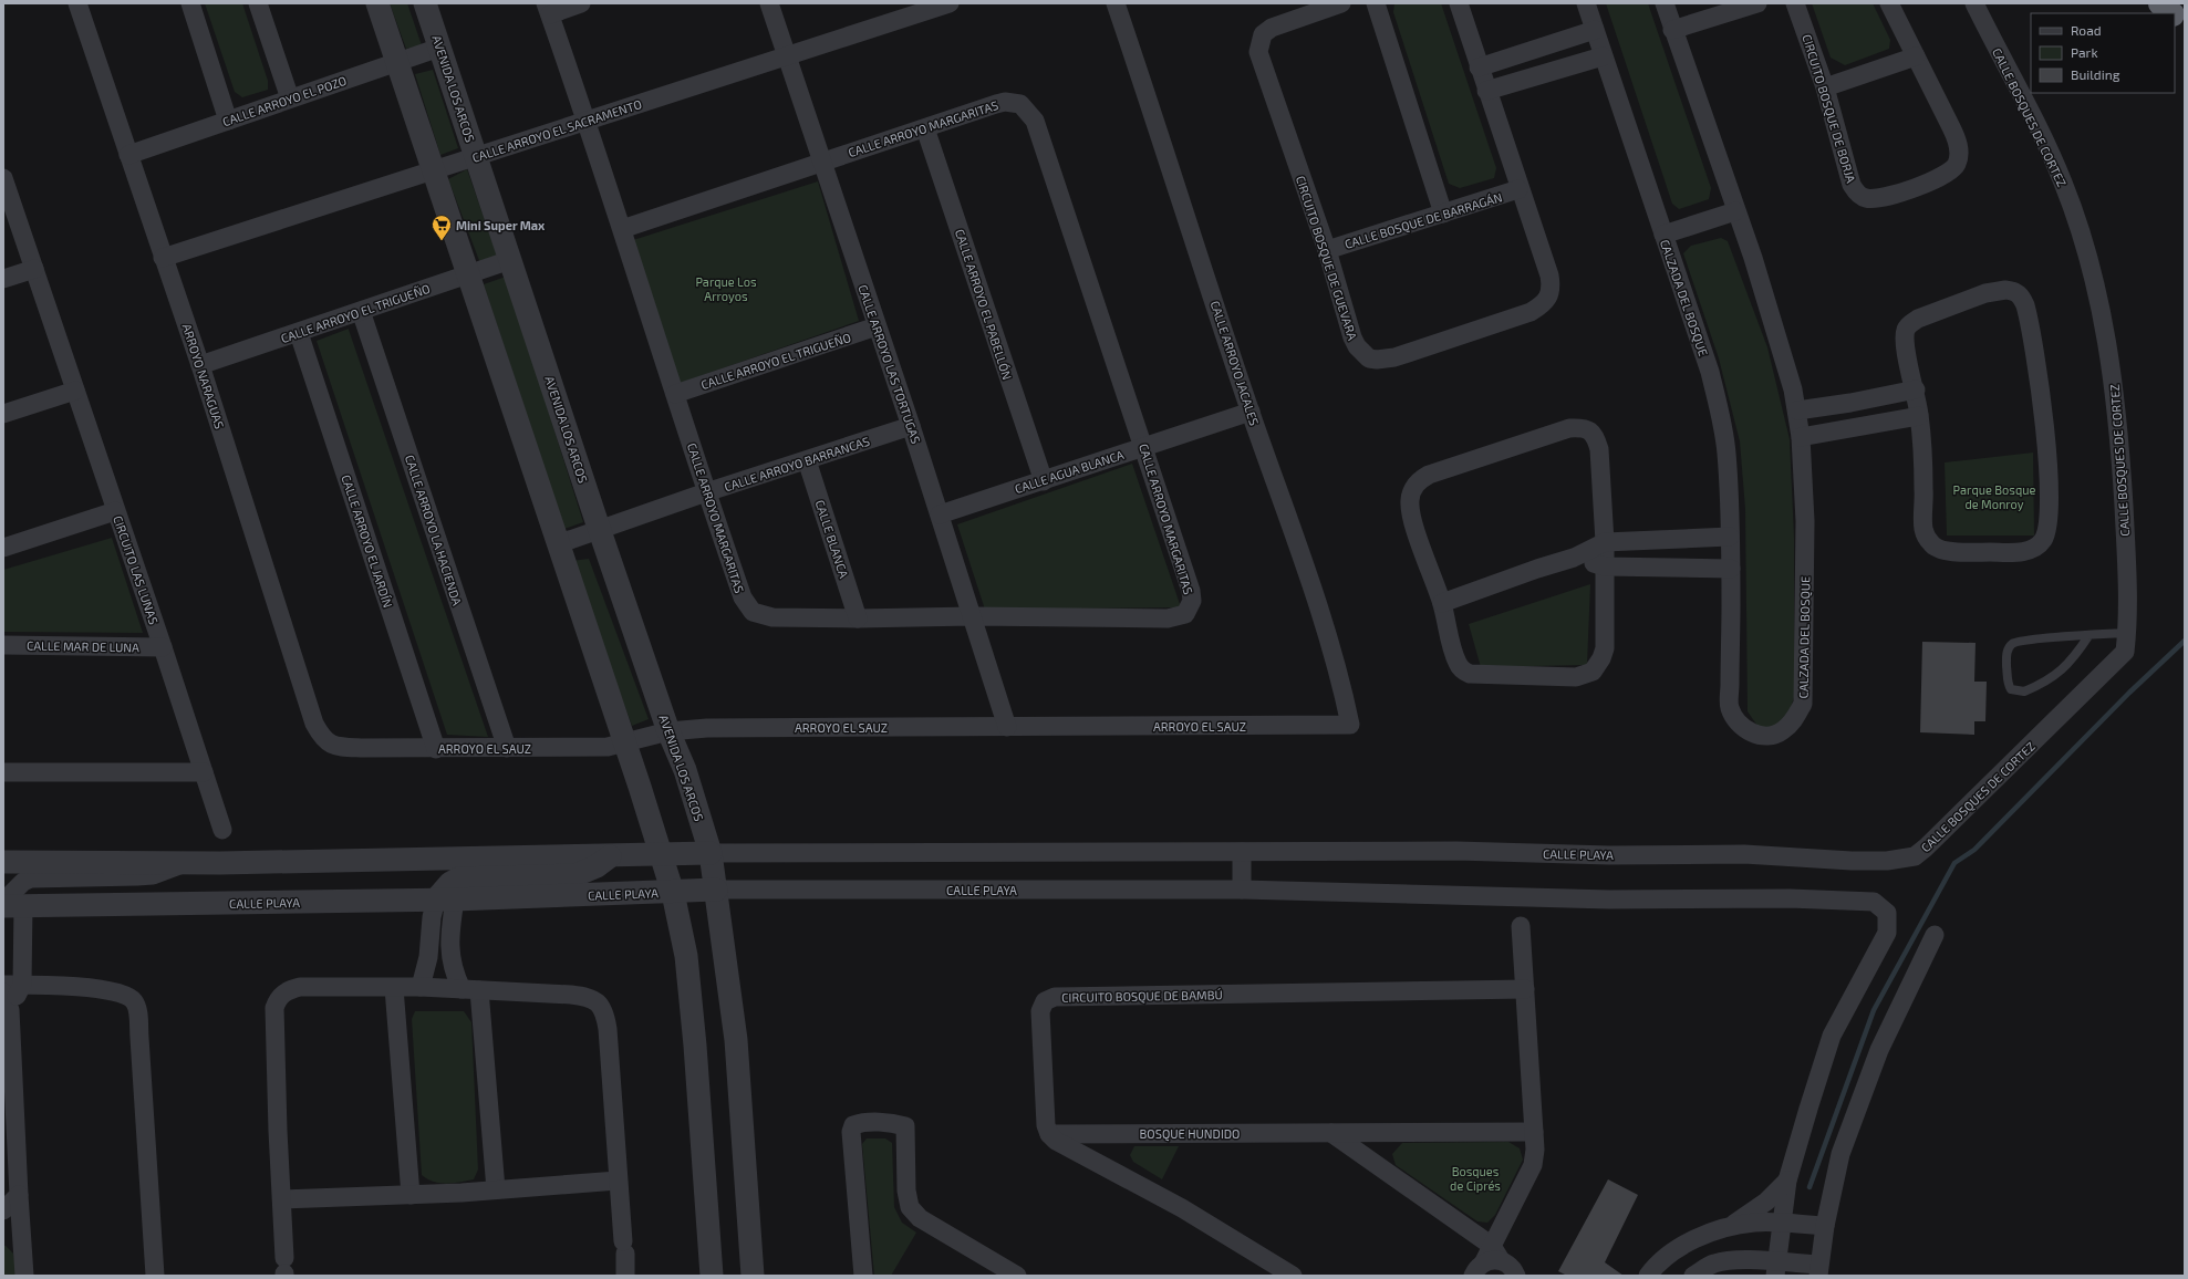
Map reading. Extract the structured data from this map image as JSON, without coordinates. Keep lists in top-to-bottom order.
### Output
{
  "streets": {
    "street": [
      "AVENIDA LOS ARCOS",
      "CALLE ARROYO EL POZO",
      "CIRCUITO BOSQUE DE BORJA",
      "CALLE BOSQUES DE CORTEZ",
      "CALLE ARROYO MARGARITAS",
      "CALLE ARROYO EL SACRAMENTO",
      "CALLE BOSQUE DE BARRAGÁN",
      "CIRCUITO BOSQUE DE GUEVARA",
      "CALZADA DEL BOSQUE",
      "CALLE ARROYO EL PABELLÓN",
      "CALLE ARROYO EL TRIGUEÑO",
      "CALLE ARROYO JACALES",
      "CALLE ARROYO LAS TORTUGAS",
      "ARROYO NARAGUAS",
      "CALLE ARROYO BARRANCAS",
      "CALLE AGUA BLANCA",
      "CALLE ARROYO LA HACIENDA",
      "CALLE BLANCA",
      "CALLE ARROYO EL JARDÍN",
      "CIRCUITO LAS LUNAS",
      "CALLE MAR DE LUNA",
      "ARROYO EL SAUZ",
      "CALLE PLAYA",
      "CIRCUITO BOSQUE DE BAMBÚ",
      "BOSQUE HUNDIDO"
    ]
  },
  "crossings": [
    ["AVENIDA LOS ARCOS", "CALLE ARROYO EL POZO"],
    ["AVENIDA LOS ARCOS", "CALLE ARROYO EL SACRAMENTO"],
    ["AVENIDA LOS ARCOS", "CALLE ARROYO EL TRIGUEÑO"],
    ["AVENIDA LOS ARCOS", "CALLE ARROYO BARRANCAS"],
    ["AVENIDA LOS ARCOS", "ARROYO EL SAUZ"],
    ["AVENIDA LOS ARCOS", "CALLE PLAYA"],
    ["CALLE ARROYO EL POZO", "ARROYO NARAGUAS"],
    ["CALLE BOSQUES DE CORTEZ", "CALLE PLAYA"],
    ["CALLE ARROYO MARGARITAS", "CALLE ARROYO EL SACRAMENTO"],
    ["CALLE ARROYO MARGARITAS", "CALLE ARROYO EL PABELLÓN"],
    ["CALLE ARROYO MARGARITAS", "CALLE ARROYO EL TRIGUEÑO"],
    ["CALLE ARROYO MARGARITAS", "CALLE ARROYO LAS TORTUGAS"],
    ["CALLE ARROYO MARGARITAS", "CALLE ARROYO BARRANCAS"],
    ["CALLE ARROYO MARGARITAS", "CALLE AGUA BLANCA"],
    ["CALLE ARROYO MARGARITAS", "CALLE BLANCA"],
    ["CALLE ARROYO EL SACRAMENTO", "CALLE ARROYO LAS TORTUGAS"],
    ["CALLE ARROYO EL SACRAMENTO", "ARROYO NARAGUAS"],
    ["CALLE BOSQUE DE BARRAGÁN", "CIRCUITO BOSQUE DE GUEVARA"],
    ["CALLE ARROYO EL PABELLÓN", "CALLE AGUA BLANCA"],
    ["CALLE ARROYO EL TRIGUEÑO", "CALLE ARROYO LAS TORTUGAS"],
    ["CALLE ARROYO EL TRIGUEÑO", "ARROYO NARAGUAS"],
    ["CALLE ARROYO EL TRIGUEÑO", "CALLE ARROYO LA HACIENDA"],
    ["CALLE ARROYO EL TRIGUEÑO", "CALLE ARROYO EL JARDÍN"],
    ["CALLE ARROYO JACALES", "CALLE AGUA BLANCA"],
    ["CALLE ARROYO JACALES", "ARROYO EL SAUZ"],
    ["CALLE ARROYO LAS TORTUGAS", "CALLE ARROYO BARRANCAS"],
    ["CALLE ARROYO LAS TORTUGAS", "CALLE AGUA BLANCA"],
    ["CALLE ARROYO LAS TORTUGAS", "ARROYO EL SAUZ"],
    ["ARROYO NARAGUAS", "ARROYO EL SAUZ"],
    ["CALLE ARROYO BARRANCAS", "CALLE BLANCA"],
    ["CALLE ARROYO LA HACIENDA", "ARROYO EL SAUZ"],
    ["CALLE ARROYO EL JARDÍN", "ARROYO EL SAUZ"],
    ["CIRCUITO LAS LUNAS", "CALLE MAR DE LUNA"],
    ["CIRCUITO BOSQUE DE BAMBÚ", "BOSQUE HUNDIDO"]
  ],
  "parks": ["Parque Los Arroyos", "Parque Bosque de Monroy", "Bosques de Ciprés"],
  "places": {
    "supermarket": ["Mini Super Max"]
  },
  "legend": ["Road", "Park", "Building"]
}
